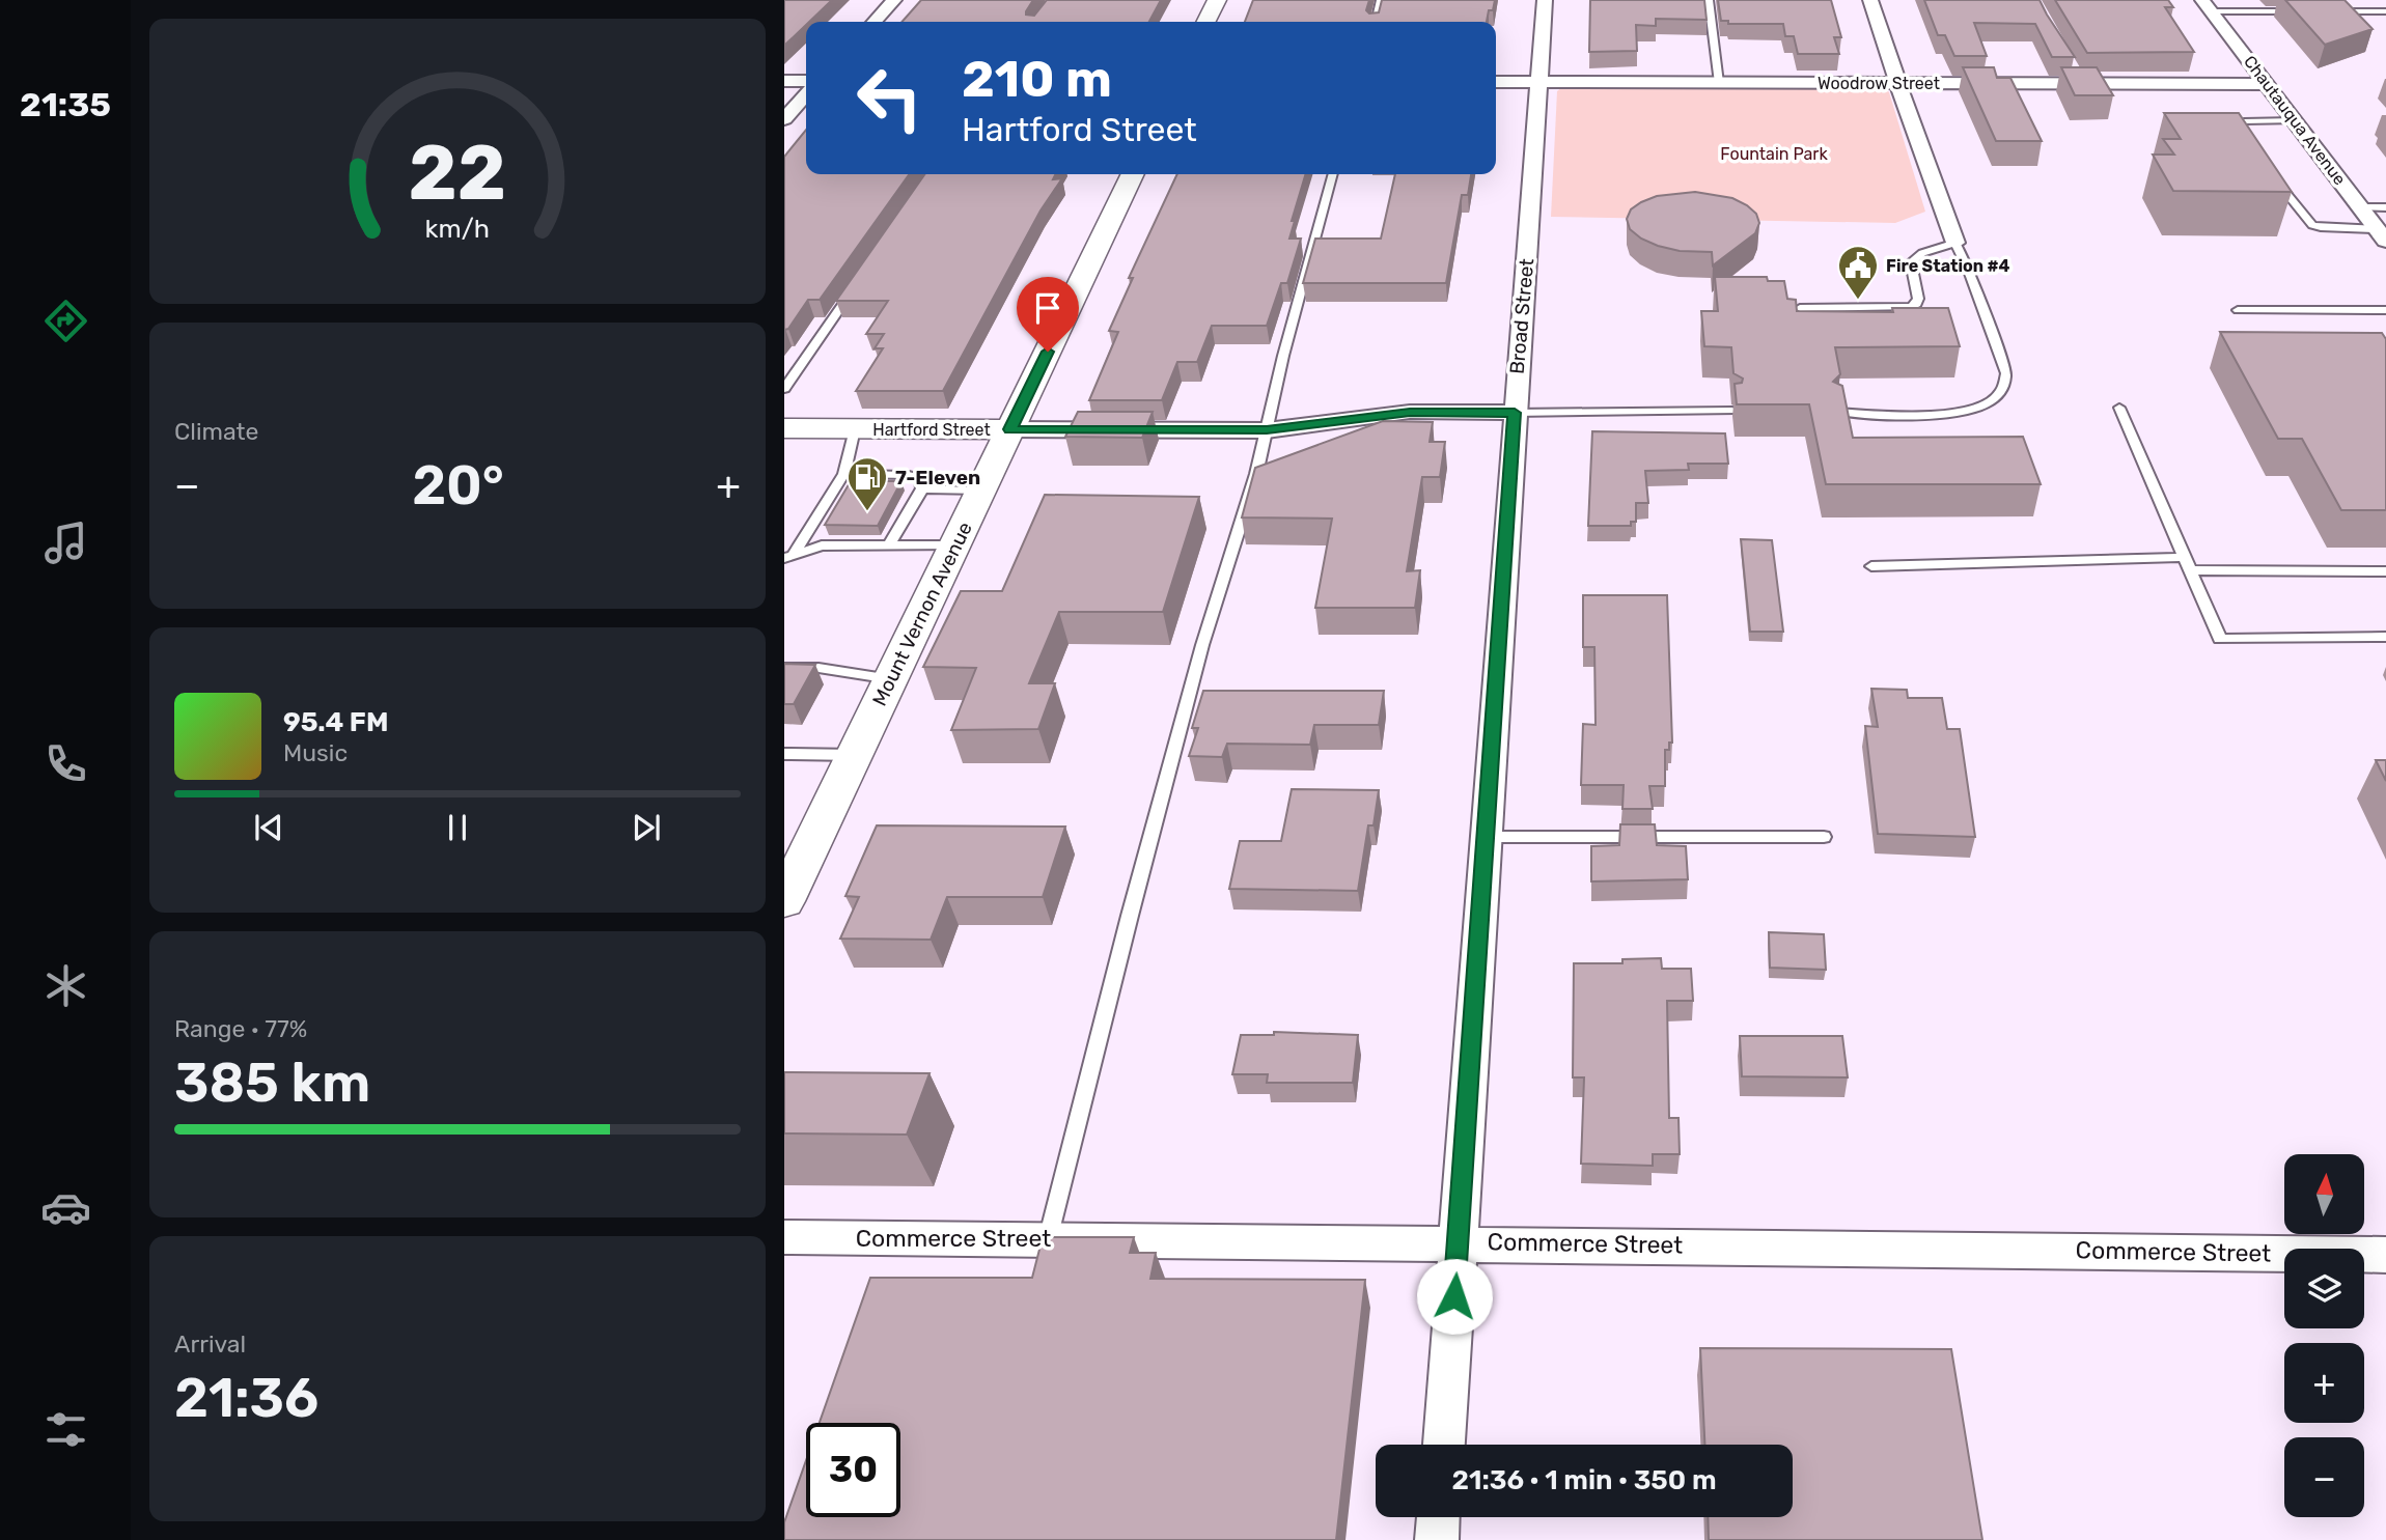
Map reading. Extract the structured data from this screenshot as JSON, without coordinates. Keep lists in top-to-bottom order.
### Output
{
  "streets": {
    "street": [
      "Woodrow Street",
      "Chautauqua Avenue",
      "Broad Street",
      "Hartford Street",
      "Mount Vernon Avenue",
      "Commerce Street"
    ]
  },
  "crossings": [
    ["Woodrow Street", "Chautauqua Avenue"],
    ["Woodrow Street", "Broad Street"],
    ["Broad Street", "Hartford Street"],
    ["Broad Street", "Commerce Street"],
    ["Hartford Street", "Mount Vernon Avenue"]
  ],
  "parks": ["Fountain Park"],
  "places": {
    "public building": ["Fire Station #4"],
    "fuel station": ["7-Eleven"]
  },
  "north": "top",
  "page": {
    "tabs": "21:35",
    "turn": ["210 m", "Hartford Street"],
    "tile": [
      "Climate",
      ["Range · 77%", "385 km"],
      ["Arrival", "21:36"]
    ],
    "heat": ["−", "20°", "+"],
    "song": ["95.4 FM", "Music"],
    "map_buttons": ["+", "−"],
    "limit": "30",
    "trip": "21:36 · 1 min · 350 m",
    "gauge": ["22", "km/h"]
  }
}
